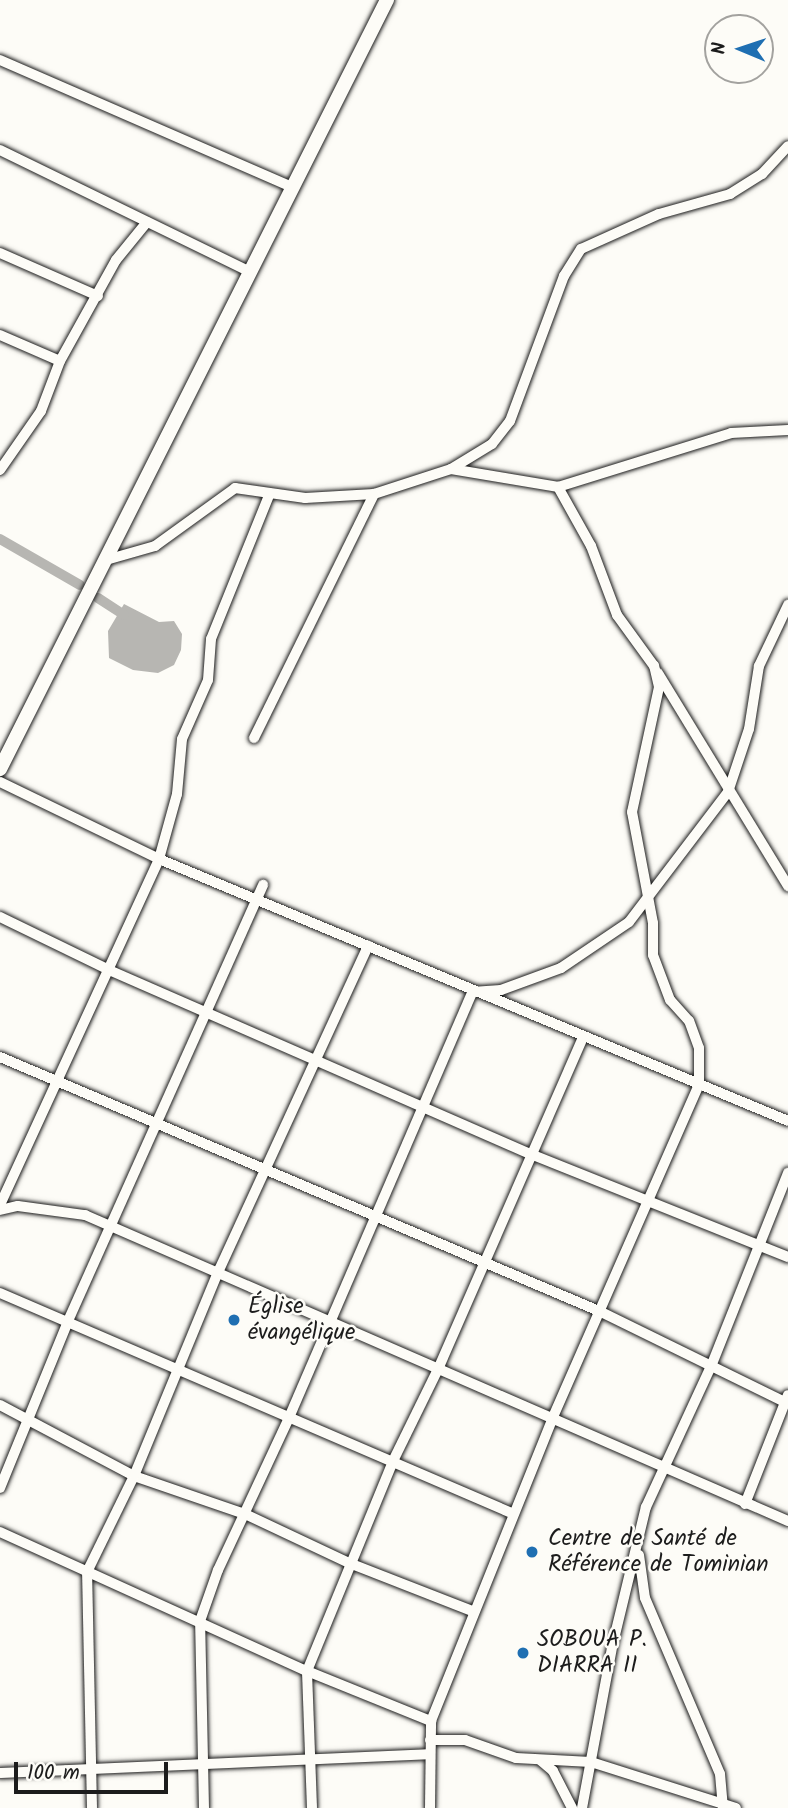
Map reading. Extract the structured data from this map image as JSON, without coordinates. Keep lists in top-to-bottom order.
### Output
{
  "places": ["Église évangélique", "Centre de Santé de Référence de Tominian", "SOBOUA P. DIARRA II"],
  "scale_bar": "100 m",
  "north": "left"
}
